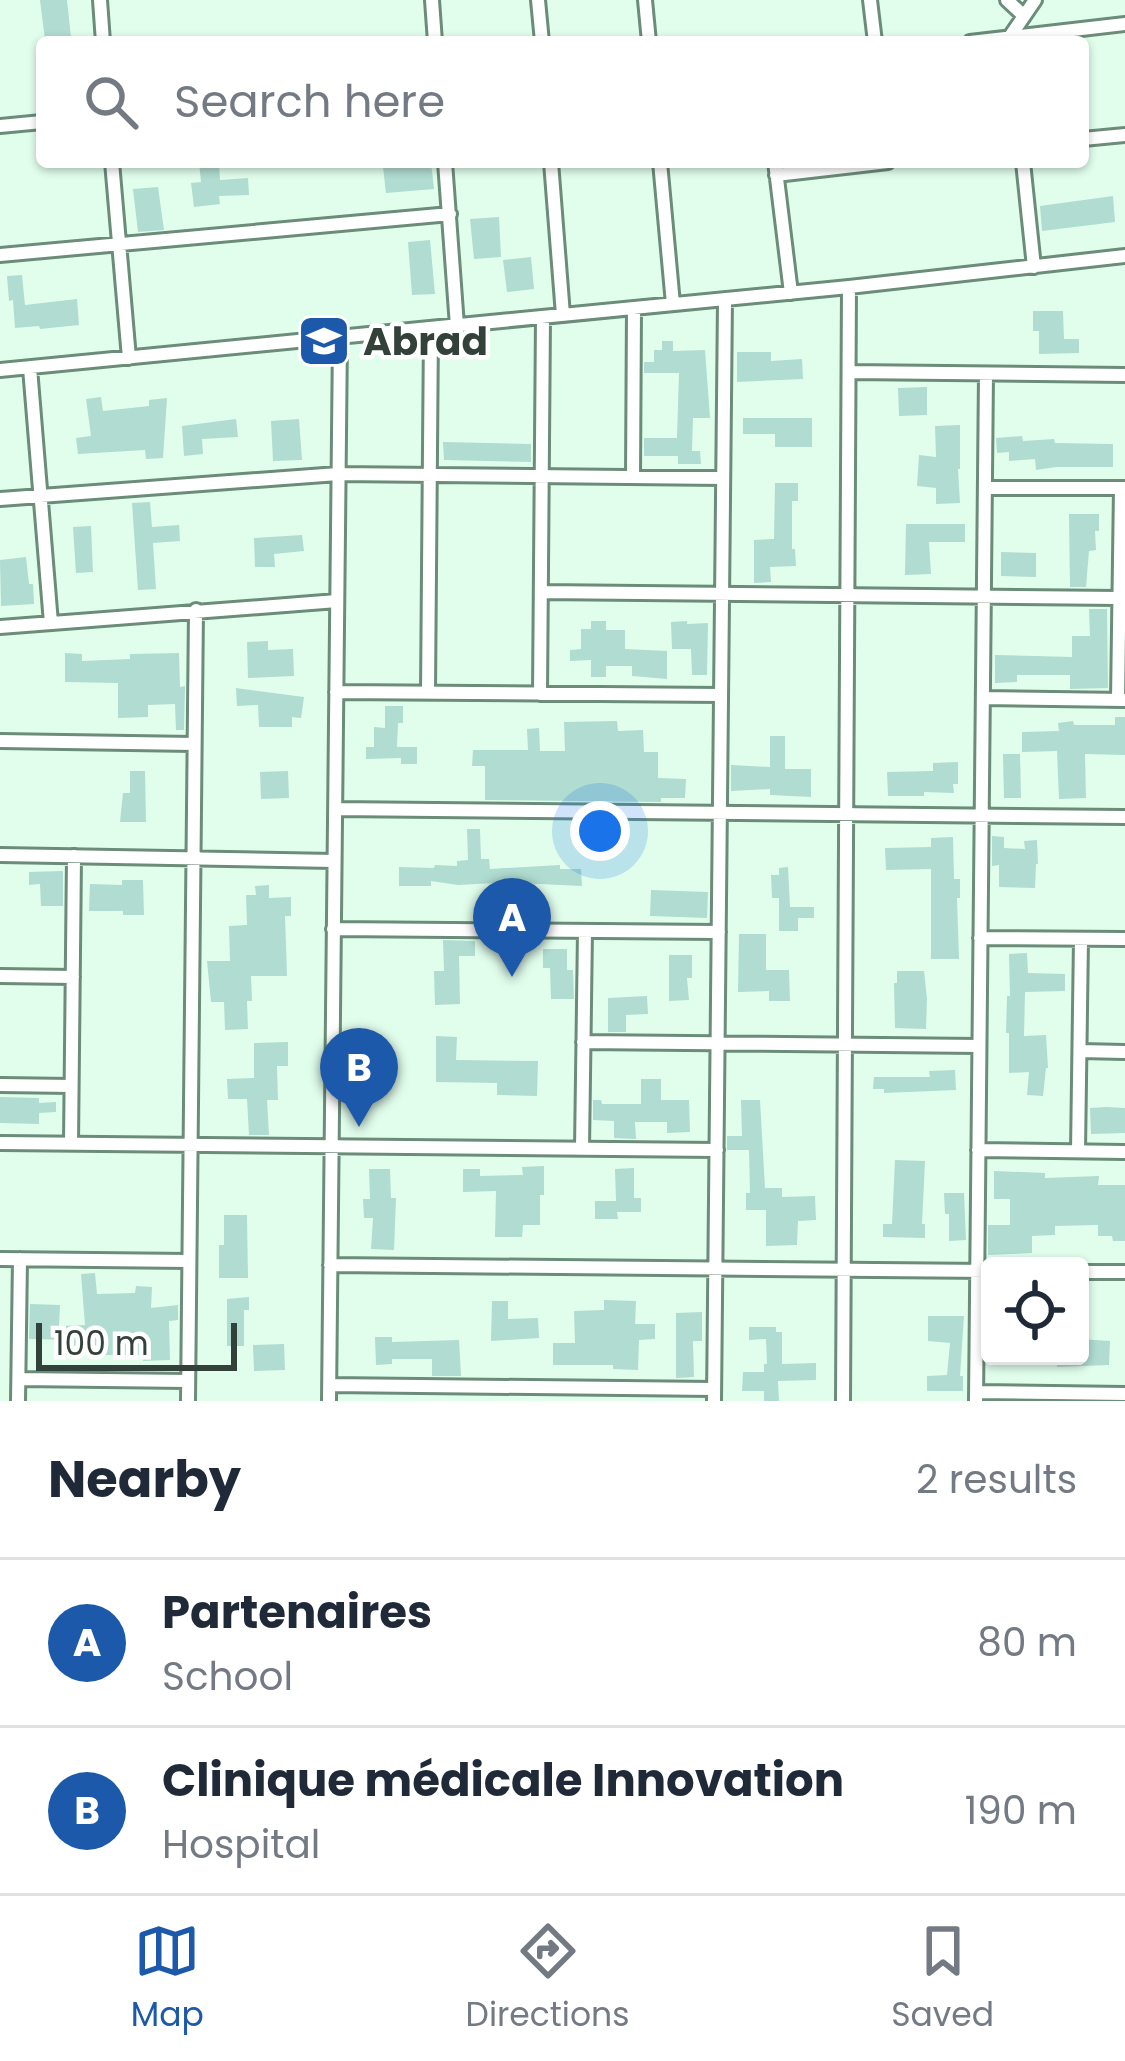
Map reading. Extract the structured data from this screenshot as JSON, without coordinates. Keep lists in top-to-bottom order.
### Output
{
  "places": {
    "school or university": ["Abrad"]
  },
  "scale_bar": "100 m",
  "page": {
    "search": "Search here",
    "pins": ["A", "B"],
    "scale": "100 m",
    "heading": ["Nearby", "2 results"],
    "list": [
      {
        "mark": "A",
        "name": "Partenaires",
        "note": "School",
        "value": "80 m"
      },
      {
        "mark": "B",
        "name": "Clinique médicale Innovation",
        "note": "Hospital",
        "value": "190 m"
      }
    ],
    "nav": ["Map", "Directions", "Saved"]
  }
}
